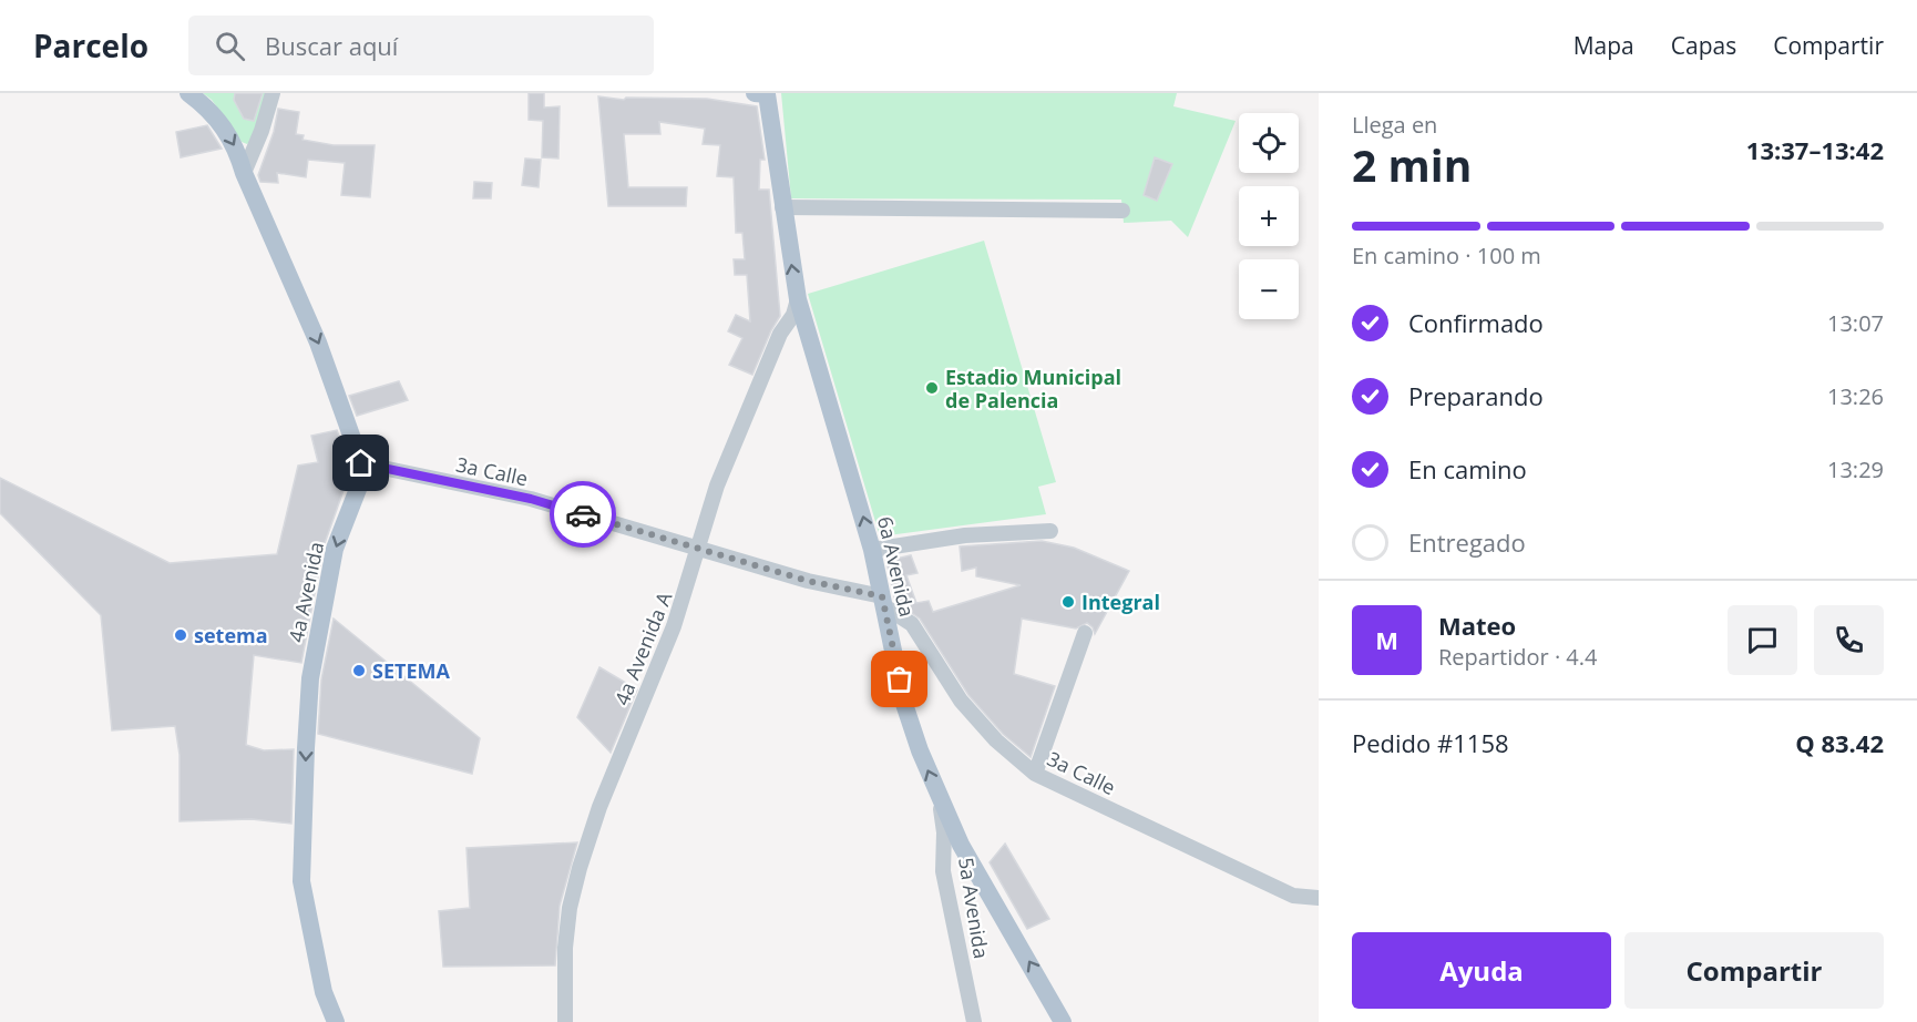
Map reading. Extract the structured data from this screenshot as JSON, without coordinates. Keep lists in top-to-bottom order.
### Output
{
  "streets": {
    "main road": ["6a Avenida", "4a Avenida"],
    "street": ["3a Calle", "4a Avenida A", "5a Avenida"]
  },
  "crossings": [
    ["3a Calle", "6a Avenida"],
    ["3a Calle", "4a Avenida"],
    ["3a Calle", "4a Avenida A"],
    ["6a Avenida", "4a Avenida A"],
    ["6a Avenida", "5a Avenida"]
  ],
  "one_way": ["6a Avenida", "4a Avenida"],
  "places": [
    "Estadio Municipal de Palencia",
    "Integral",
    "setema",
    "SETEMA"
  ],
  "page": {
    "header": "Parcelo",
    "search": "Buscar aquí",
    "nav": ["Mapa", "Capas", "Compartir"],
    "heading": ["2 min", "Llega en", "13:37–13:42"],
    "panel": [
      "Mateo",
      "Repartidor · 4.4",
      "Pedido #1158",
      "Q 83.42"
    ],
    "map_buttons": ["+", "−"],
    "bar": "En camino · 100 m",
    "list": [
      ["Confirmado", "13:07"],
      ["Preparando", "13:26"],
      ["En camino", "13:29"],
      "Entregado"
    ],
    "round": "M",
    "buttons": ["Ayuda", "Compartir"]
  }
}
